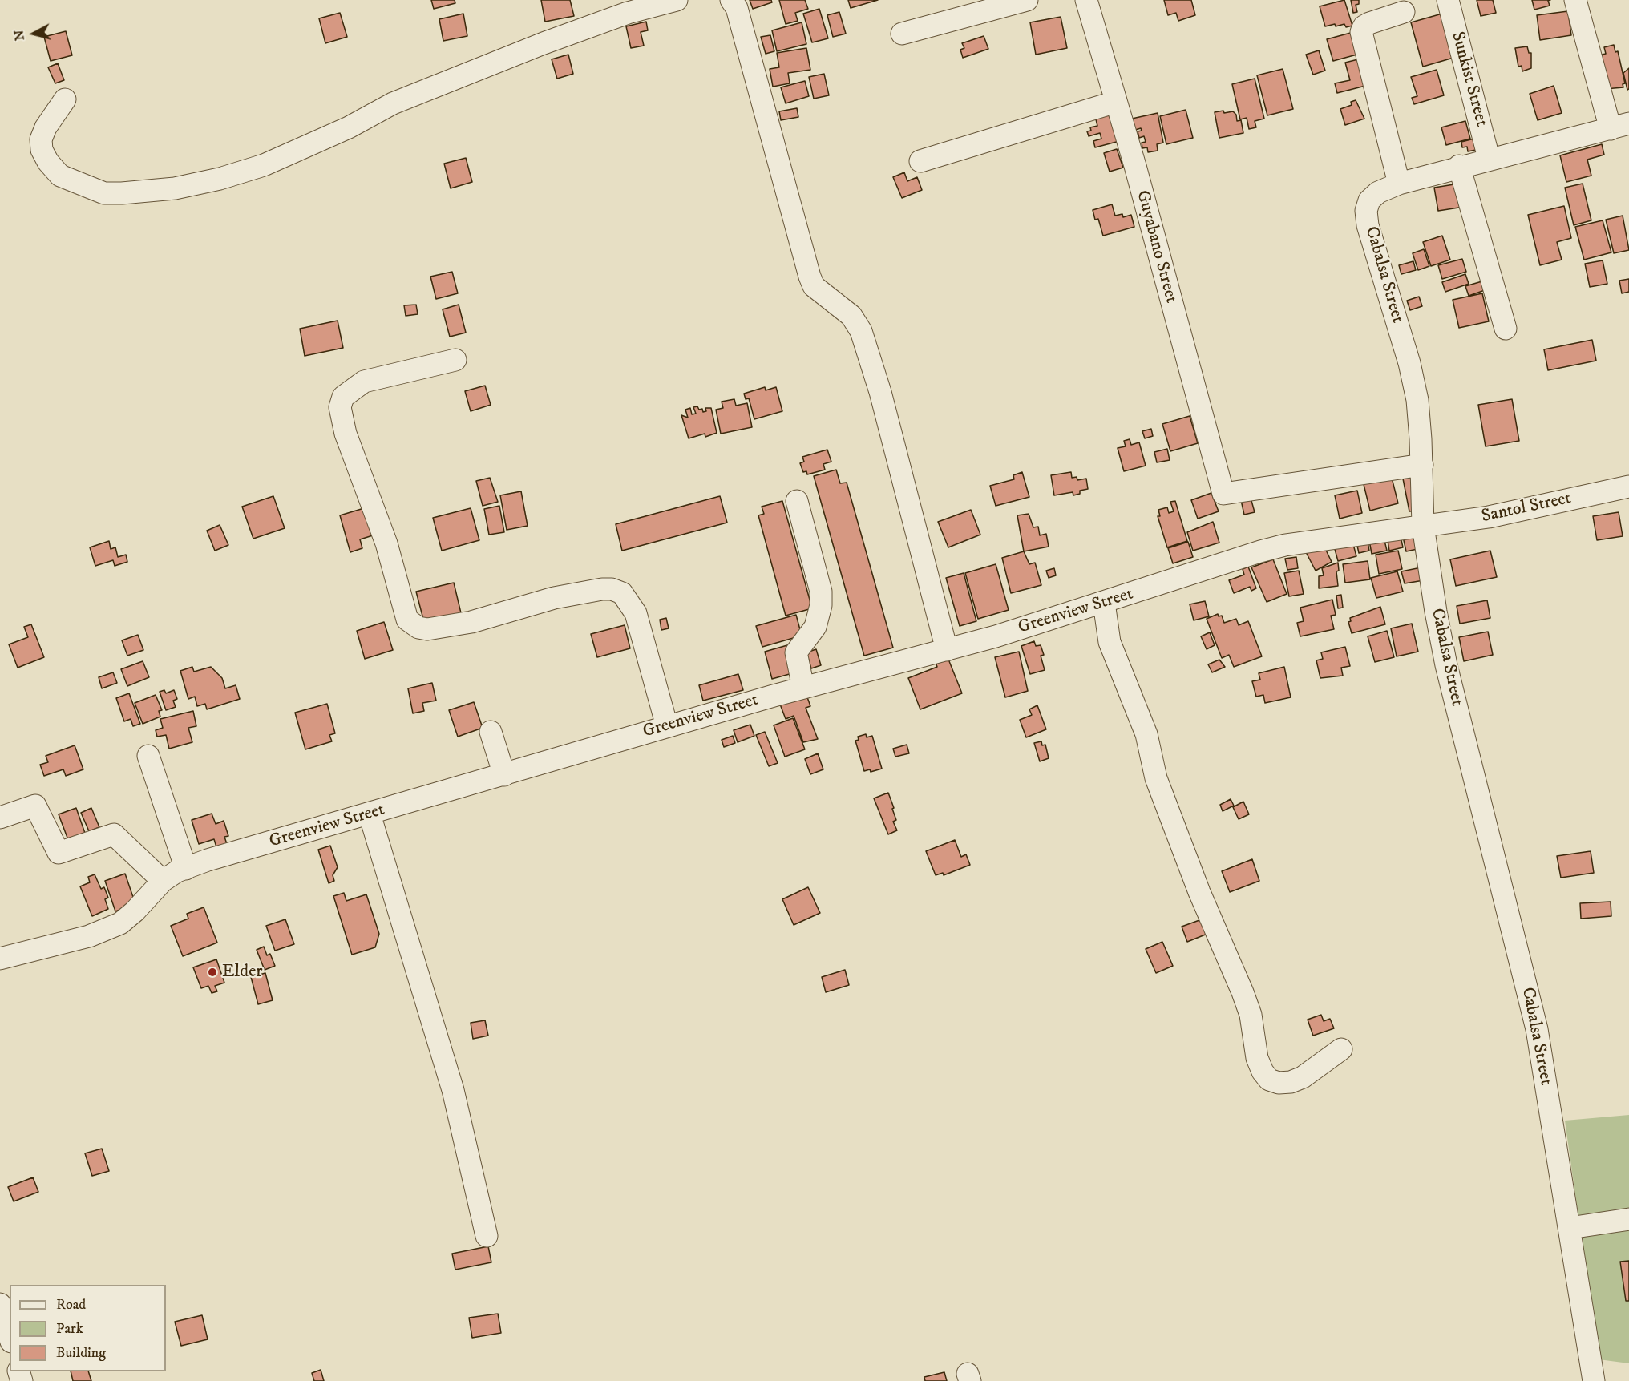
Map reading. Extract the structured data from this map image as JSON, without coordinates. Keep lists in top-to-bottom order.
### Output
{
  "streets": {
    "street": [
      "Sunkist Street",
      "Guyabano Street",
      "Cabalsa Street",
      "Santol Street",
      "Greenview Street"
    ]
  },
  "crossings": [
    ["Sunkist Street", "Cabalsa Street"],
    ["Guyabano Street", "Cabalsa Street"],
    ["Cabalsa Street", "Santol Street"],
    ["Cabalsa Street", "Greenview Street"],
    ["Santol Street", "Greenview Street"]
  ],
  "places": ["Elder"],
  "legend": ["Road", "Park", "Building"],
  "north": "left"
}
